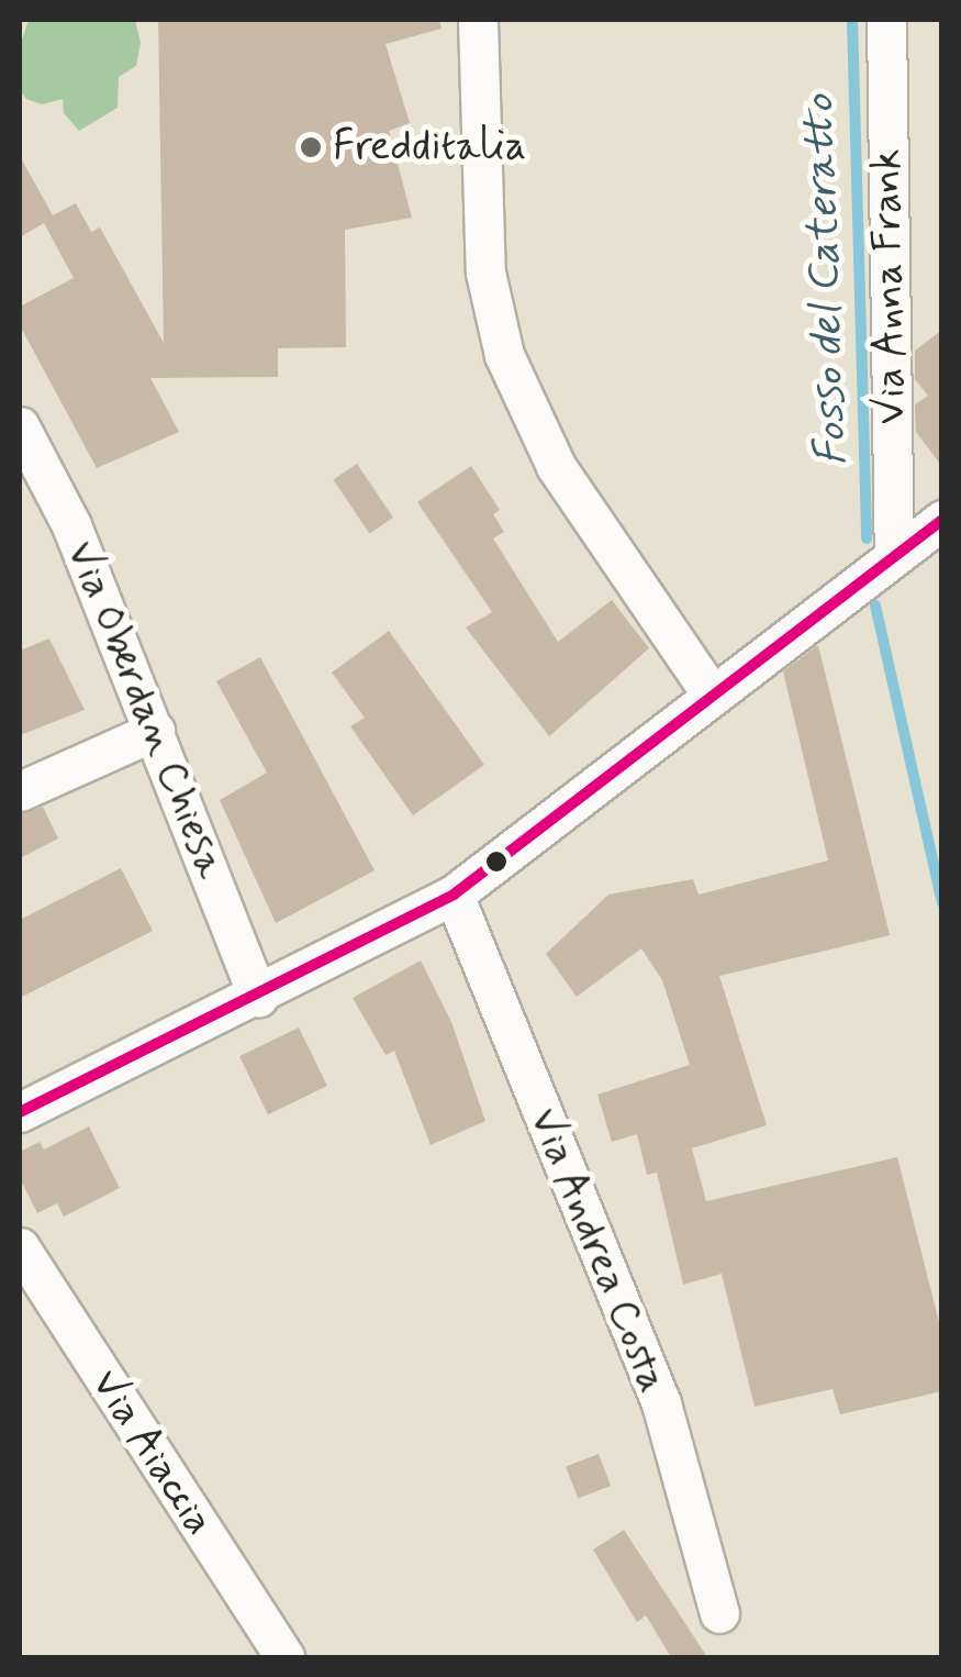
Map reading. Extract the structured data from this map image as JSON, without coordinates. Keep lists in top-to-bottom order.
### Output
{
  "streets": {
    "street": [
      "Via Anna Frank",
      "Via Oberdan Chiesa",
      "Via Andrea Costa",
      "Via Aiaccia"
    ]
  },
  "water": ["Fosso del Cateratto"],
  "places": ["Fredditalia"]
}
